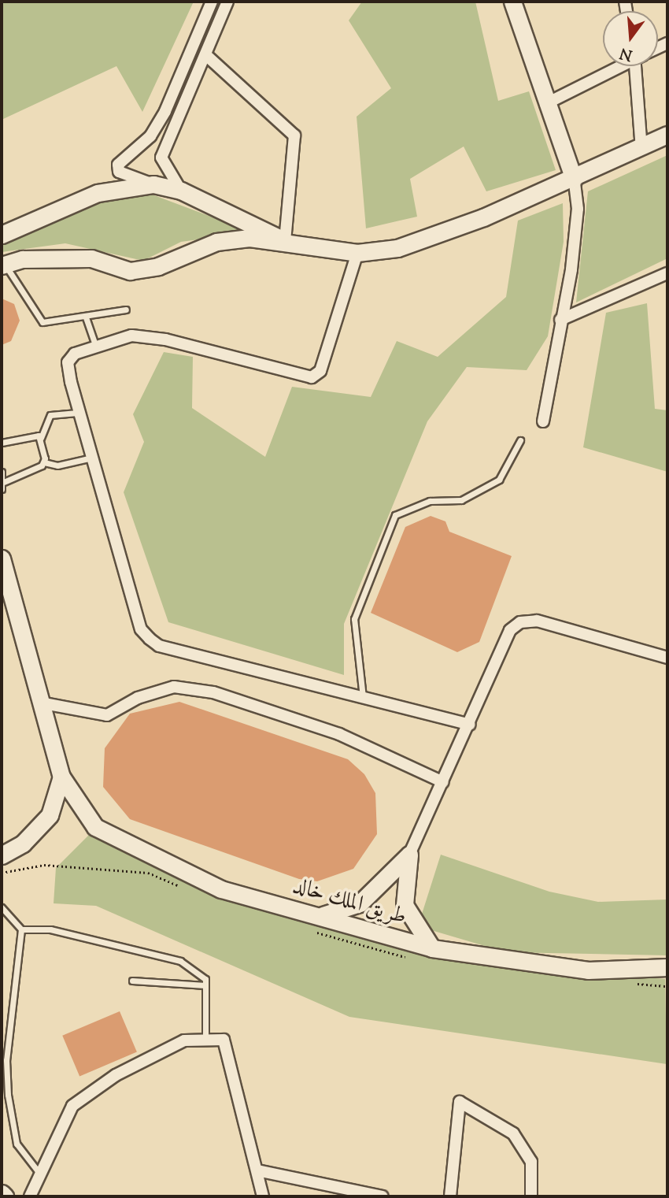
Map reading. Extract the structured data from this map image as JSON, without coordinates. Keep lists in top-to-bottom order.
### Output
{
  "streets": {
    "street": ["طريق الملك خالد"]
  },
  "north": "bottom"
}
